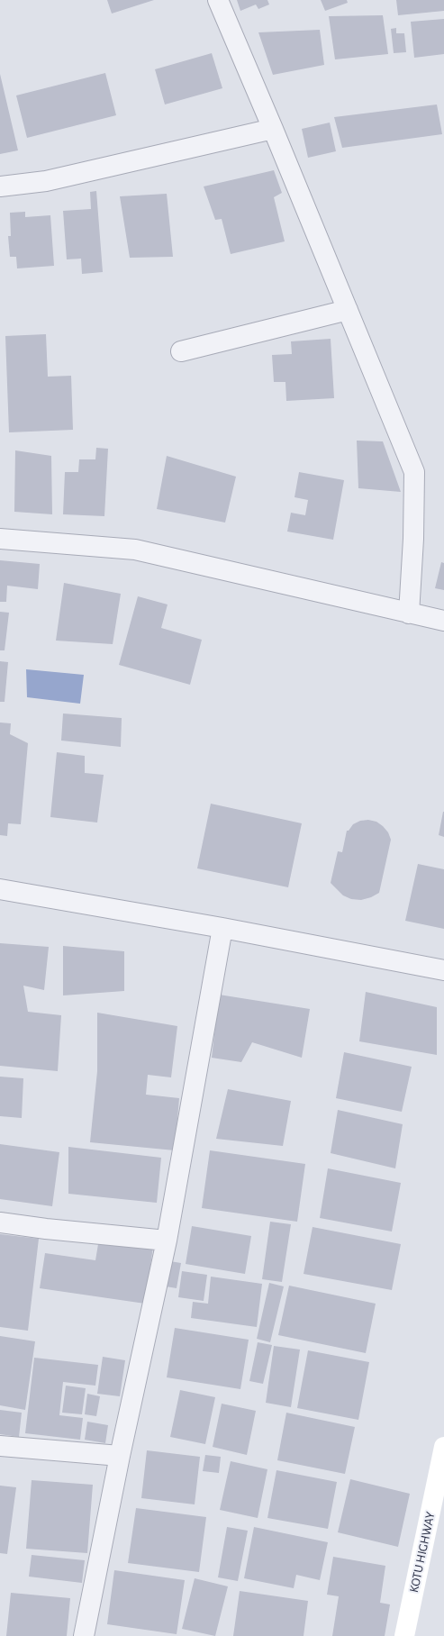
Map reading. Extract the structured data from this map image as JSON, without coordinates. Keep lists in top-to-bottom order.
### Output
{
  "streets": {
    "street": ["KOTU HIGHWAY"]
  }
}
